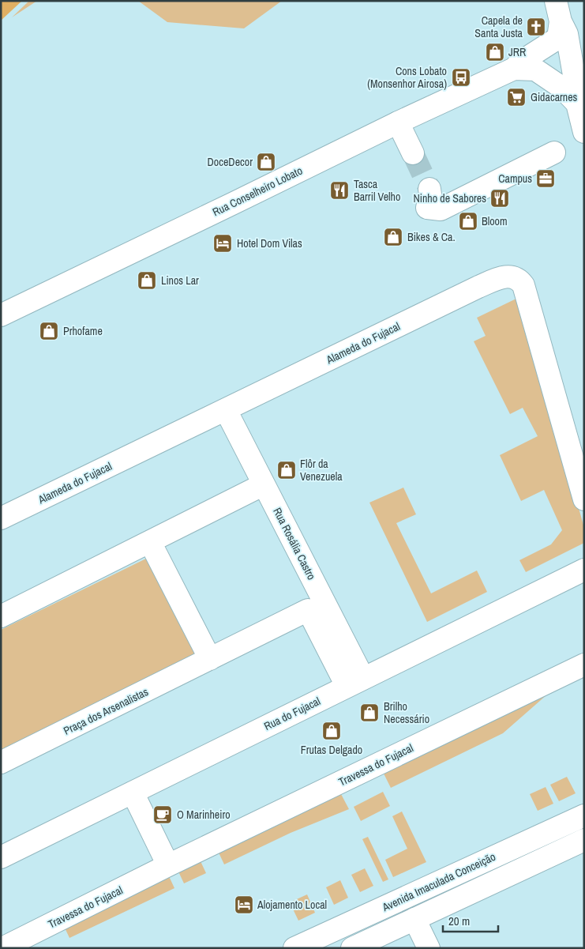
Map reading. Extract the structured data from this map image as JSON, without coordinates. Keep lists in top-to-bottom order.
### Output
{
  "streets": {
    "street": [
      "Rua Conselheiro Lobato",
      "Alameda do Fujacal",
      "Rua Rosália Castro",
      "Praça dos Arsenalistas",
      "Rua do Fujacal",
      "Travessa do Fujacal",
      "Avenida Imaculada Conceição"
    ]
  },
  "crossings": [
    ["Alameda do Fujacal", "Rua Rosália Castro"],
    ["Rua Rosália Castro", "Praça dos Arsenalistas"],
    ["Rua Rosália Castro", "Rua do Fujacal"],
    ["Praça dos Arsenalistas", "Rua do Fujacal"]
  ],
  "places": {
    "church": ["Capela de Santa Justa"],
    "shop": [
      "JRR",
      "DoceDecor",
      "Bloom",
      "Bikes & Ca.",
      "Linos Lar",
      "Prhofame",
      "Flôr da Venezuela",
      "Brilho Necessário",
      "Frutas Delgado"
    ],
    "bus stop": ["Cons Lobato (Monsenhor Airosa)"],
    "supermarket": ["Gidacarnes"],
    "office": ["Campus"],
    "restaurant": ["Tasca Barril Velho", "Ninho de Sabores"],
    "hotel": ["Hotel Dom Vilas", "Alojamento Local"],
    "cafe": ["O Marinheiro"]
  },
  "scale_bar": "20 m"
}
